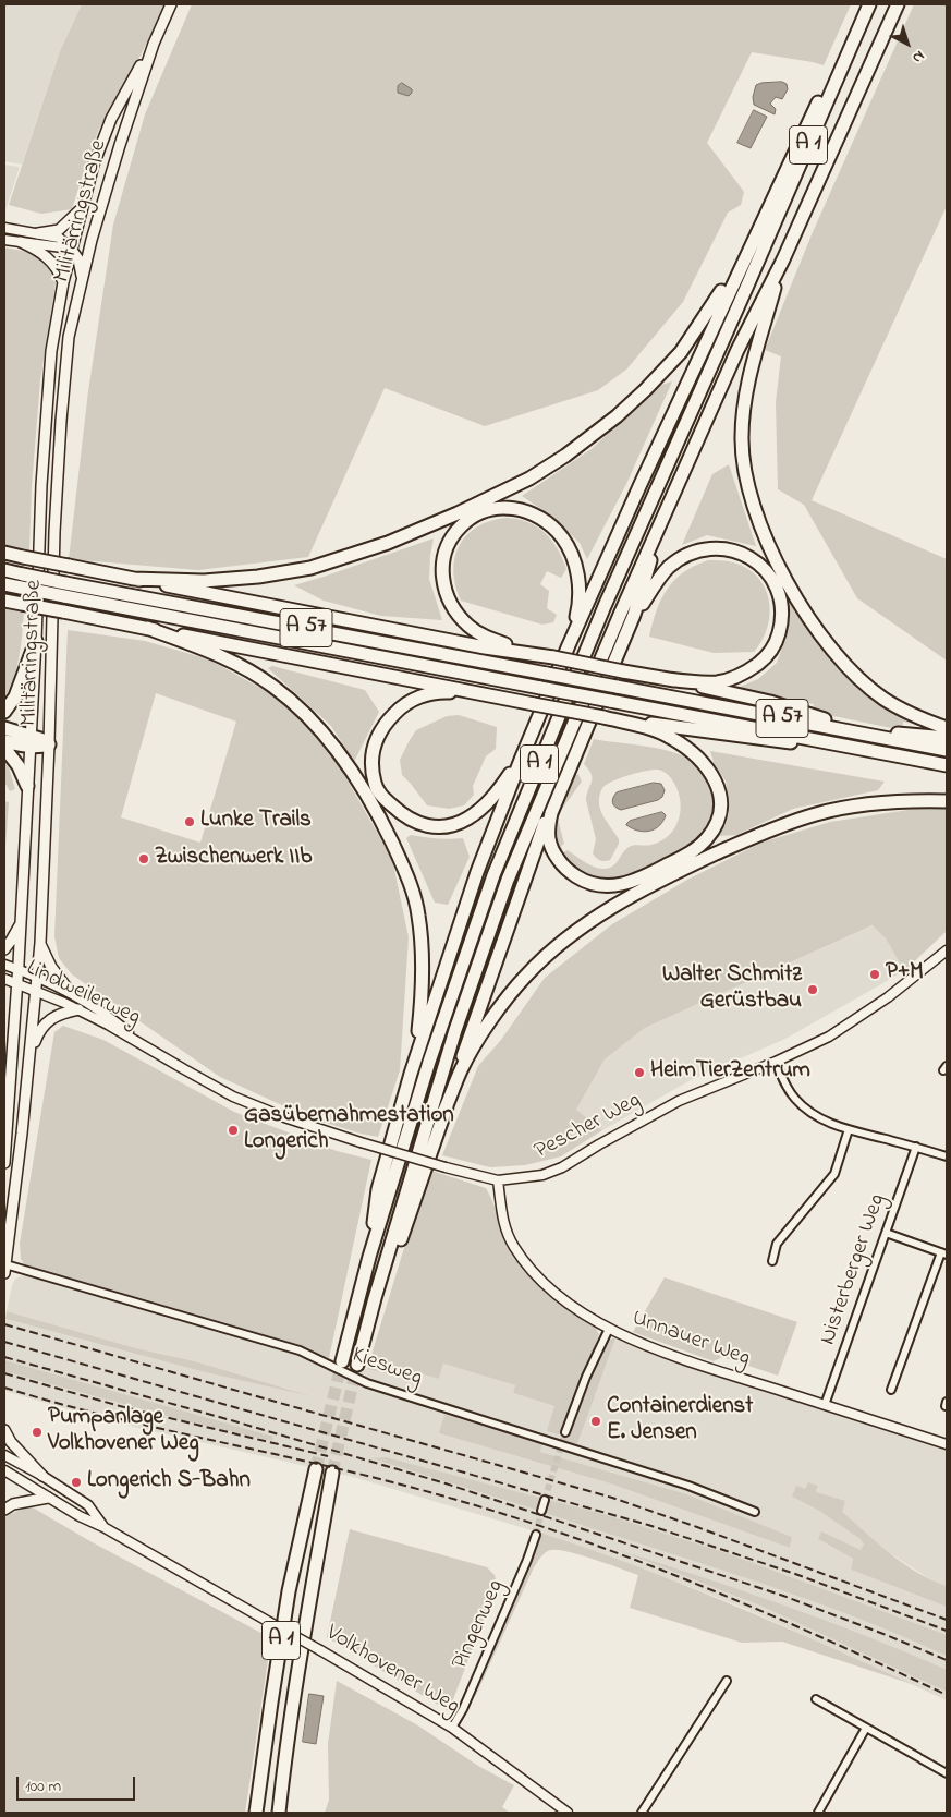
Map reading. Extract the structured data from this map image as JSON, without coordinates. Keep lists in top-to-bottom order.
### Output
{
  "streets": {
    "highway": ["A 1", "A 57"],
    "main road": ["Militärringstraße"],
    "street": [
      "Lindweilerweg",
      "Pescher Weg",
      "Nisterberger Weg",
      "Unnauer Weg",
      "Kiesweg",
      "Pingenweg",
      "Volkhovener Weg"
    ]
  },
  "crossings": [
    ["Militärringstraße", "Lindweilerweg"],
    ["Militärringstraße", "Kiesweg"],
    ["Lindweilerweg", "Pescher Weg"],
    ["Lindweilerweg", "Unnauer Weg"],
    ["Pescher Weg", "Unnauer Weg"],
    ["Nisterberger Weg", "Unnauer Weg"],
    ["Pingenweg", "Volkhovener Weg"]
  ],
  "places": [
    "Lunke Trails",
    "Zwischenwerk IIb",
    "P+M",
    "Walter Schmitz Gerüstbau",
    "HeimTierZentrum",
    "Gasübernahmestation Longerich",
    "Containerdienst E. Jensen",
    "Pumpanlage Volkhovener Weg",
    "Longerich S-Bahn"
  ],
  "scale_bar": "100 m",
  "north": "bottom right"
}
